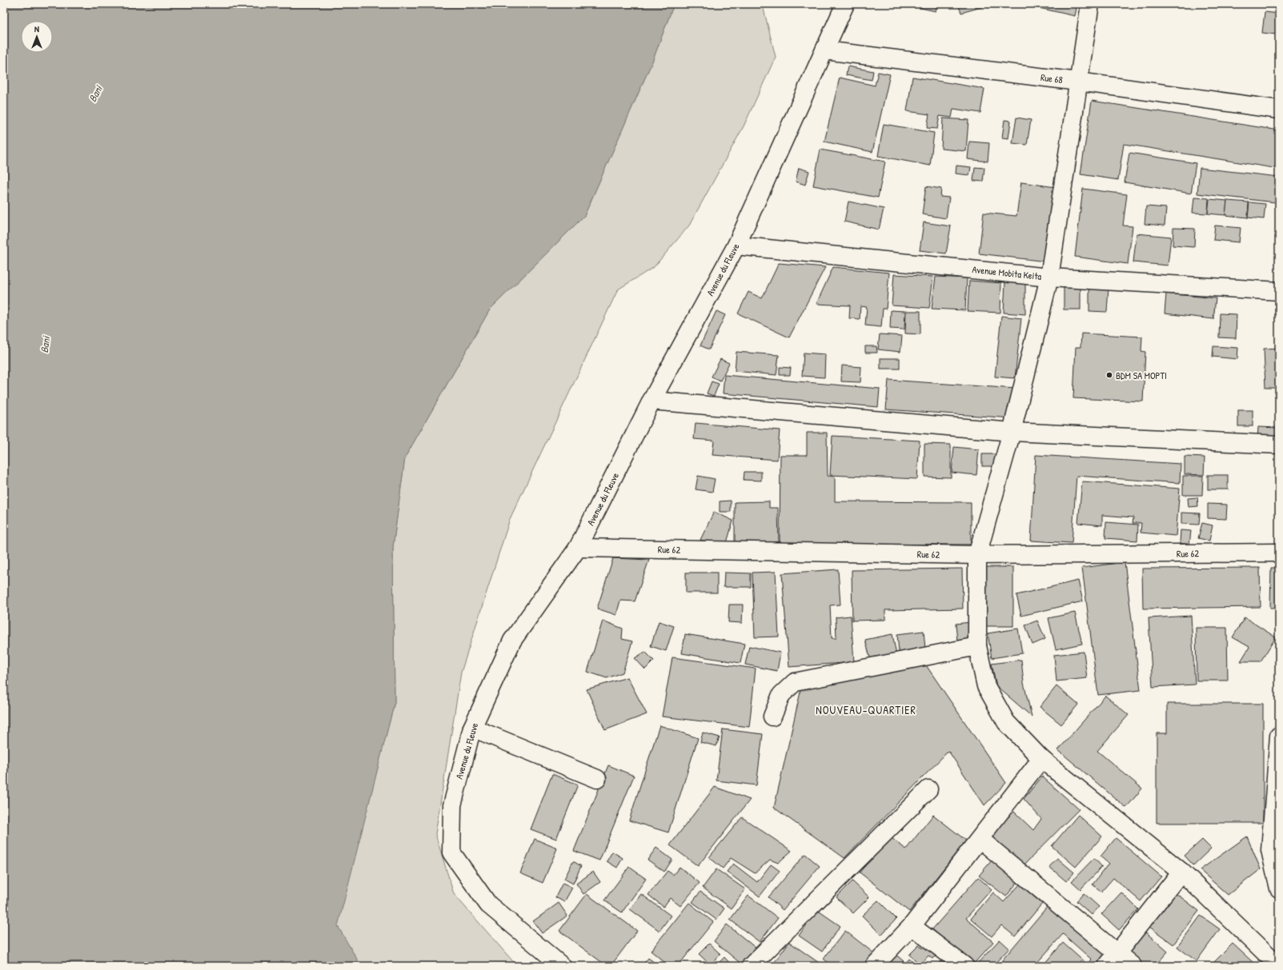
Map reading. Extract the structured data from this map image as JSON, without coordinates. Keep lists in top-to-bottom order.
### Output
{
  "streets": {
    "street": [
      "Rue 68",
      "Avenue du Fleuve",
      "Avenue Mobita Keita",
      "Rue 62"
    ]
  },
  "crossings": [
    ["Rue 68", "Avenue du Fleuve"],
    ["Avenue du Fleuve", "Avenue Mobita Keita"],
    ["Avenue du Fleuve", "Rue 62"]
  ],
  "districts": ["NOUVEAU-QUARTIER"],
  "water": ["Bani"],
  "places": ["BDM SA MOPTI"],
  "north": "top"
}
